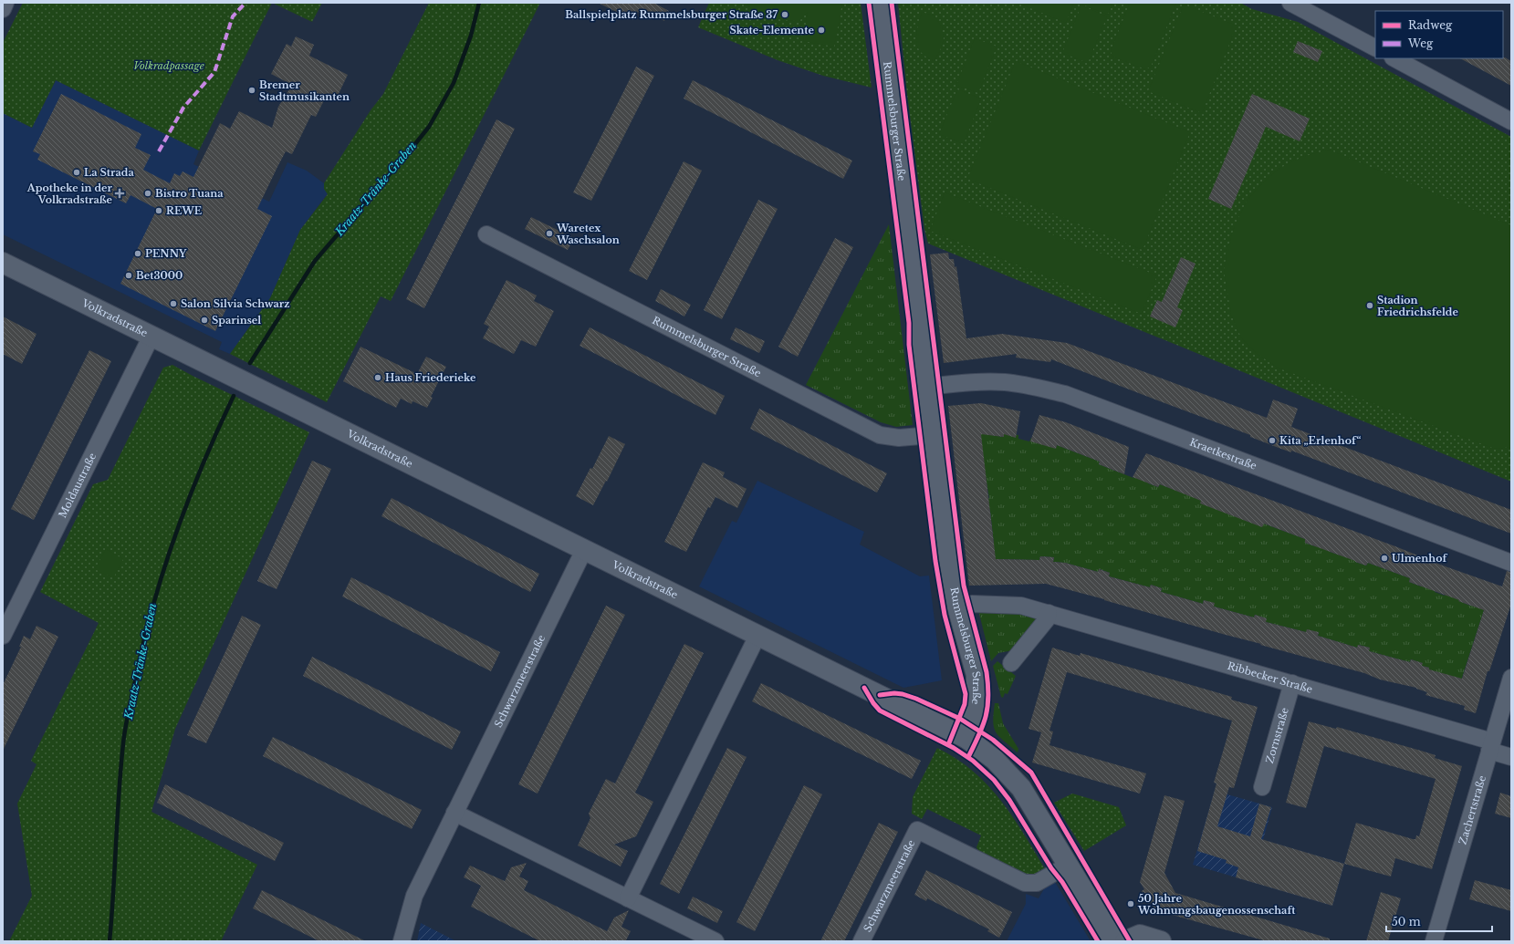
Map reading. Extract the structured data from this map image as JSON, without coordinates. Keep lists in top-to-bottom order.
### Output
{
  "streets": {
    "street": [
      "Rummelsburger Straße",
      "Volkradstraße",
      "Kraetkestraße",
      "Moldaustraße",
      "Ribbecker Straße",
      "Schwarzmeerstraße",
      "Zornstraße",
      "Zachertstraße"
    ]
  },
  "crossings": [
    ["Rummelsburger Straße", "Volkradstraße"],
    ["Rummelsburger Straße", "Kraetkestraße"],
    ["Rummelsburger Straße", "Ribbecker Straße"],
    ["Volkradstraße", "Moldaustraße"],
    ["Volkradstraße", "Schwarzmeerstraße"],
    ["Ribbecker Straße", "Zornstraße"],
    ["Ribbecker Straße", "Zachertstraße"]
  ],
  "water": ["Kraatz-Tränke-Graben"],
  "parks": ["Volkradpassage"],
  "places": {
    "other": [
      "Ballspielplatz Rummelsburger Straße 37",
      "Skate-Elemente",
      "Bremer Stadtmusikanten",
      "La Strada",
      "Bistro Tuana",
      "REWE",
      "Waretex Waschsalon",
      "PENNY",
      "Bet3000",
      "Salon Silvia Schwarz",
      "Stadion Friedrichsfelde",
      "Sparinsel",
      "Haus Friederieke",
      "Kita „Erlenhof“",
      "Ulmenhof",
      "50 Jahre Wohnungsbaugenossenschaft"
    ],
    "health": ["Apotheke in der Volkradstraße"]
  },
  "legend": ["Radweg", "Weg"],
  "scale_bar": "50 m"
}
